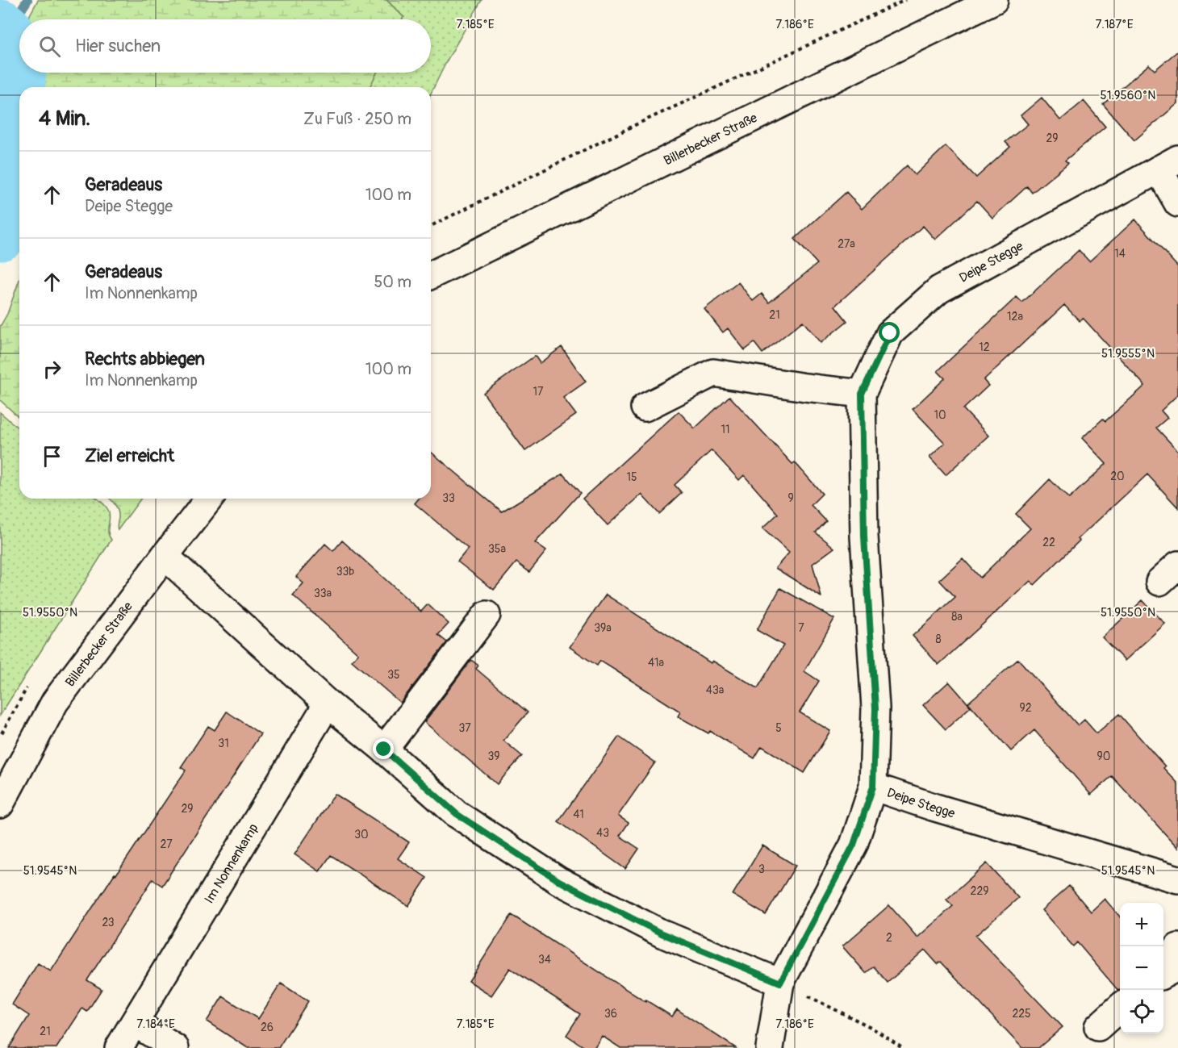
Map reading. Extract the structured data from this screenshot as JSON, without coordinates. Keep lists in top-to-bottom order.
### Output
{
  "streets": {
    "street": ["Billerbecker Straße", "Deipe Stegge", "Im Nonnenkamp"]
  },
  "house_numbers": [
    "29",
    "27a",
    "14",
    "21",
    "12a",
    "12",
    "17",
    "10",
    "11",
    "20",
    "15",
    "33",
    "9",
    "22",
    "35a",
    "33b",
    "33a",
    "8a",
    "39a",
    "7",
    "8",
    "41a",
    "35",
    "43a",
    "92",
    "37",
    "5",
    "31",
    "39",
    "90",
    "29",
    "41",
    "43",
    "30",
    "27",
    "3",
    "229",
    "23",
    "2",
    "34",
    "36",
    "225",
    "26",
    "21"
  ],
  "page": {
    "search": "Hier suchen",
    "heading": ["4 Min.", "Zu Fuß · 250 m"],
    "list": [
      ["Geradeaus", "Deipe Stegge", "100 m"],
      ["Geradeaus", "Im Nonnenkamp", "50 m"],
      ["Rechts abbiegen", "Im Nonnenkamp", "100 m"],
      "Ziel erreicht"
    ],
    "map_buttons": ["+", "−"]
  },
  "coordinates": [
    "7.185°E",
    "7.186°E",
    "7.187°E",
    "51.9560°N",
    "51.9555°N",
    "51.9550°N",
    "51.9545°N",
    "7.184°E"
  ]
}
